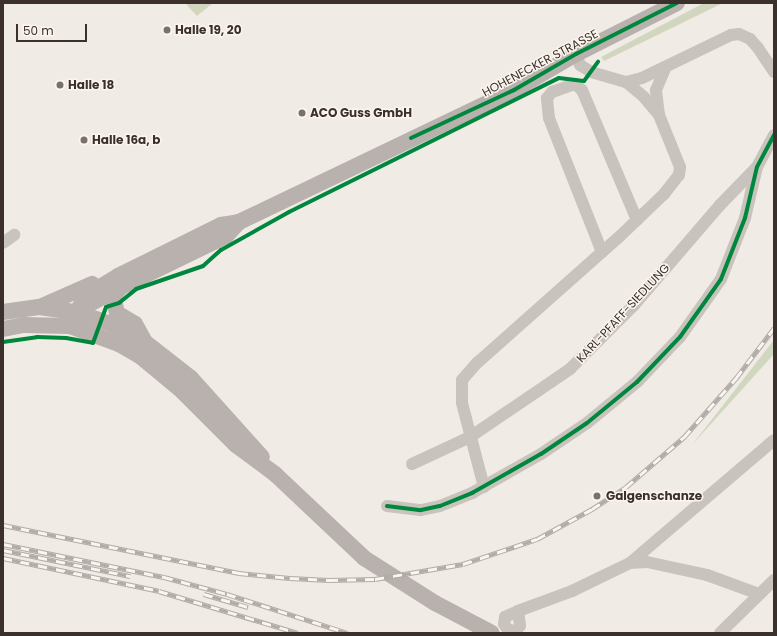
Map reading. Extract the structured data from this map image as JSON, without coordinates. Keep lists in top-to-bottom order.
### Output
{
  "streets": {
    "main road": ["HOHENECKER STRASSE"],
    "street": ["KARL-PFAFF-SIEDLUNG"]
  },
  "places": [
    "Halle 19, 20",
    "Halle 18",
    "ACO Guss GmbH",
    "Halle 16a, b",
    "Galgenschanze"
  ],
  "scale_bar": "50 m"
}
